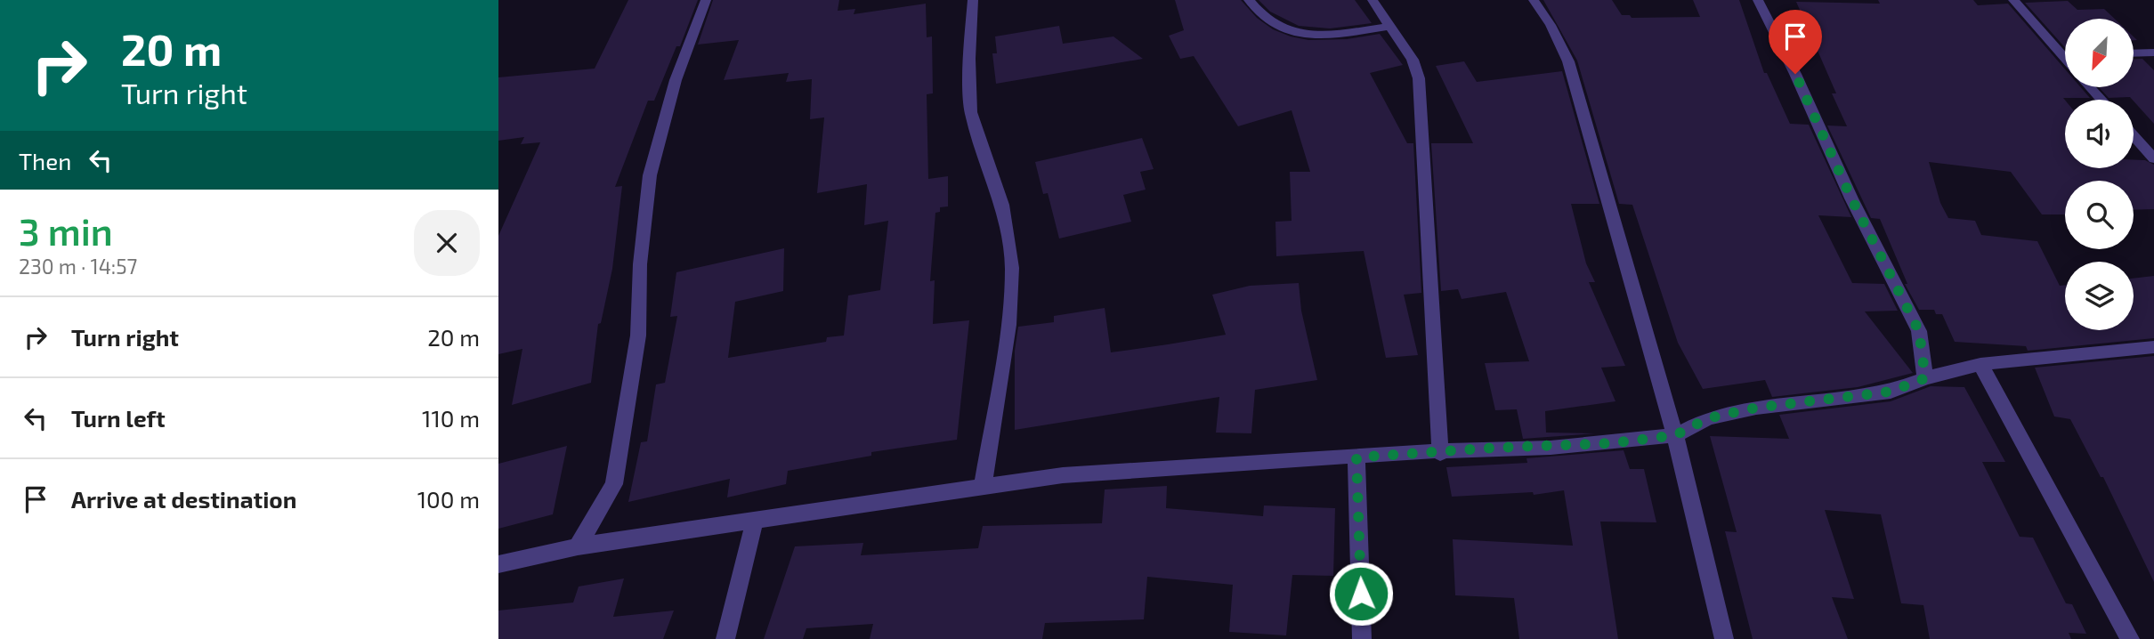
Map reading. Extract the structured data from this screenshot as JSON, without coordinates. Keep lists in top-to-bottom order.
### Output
{
  "north": "bottom left",
  "page": {
    "turn": ["20 m", "Turn right"],
    "then": "Then",
    "heading": ["3 min", "230 m · 14:57"],
    "list": [
      {
        "name": "Turn right",
        "value": "20 m"
      },
      {
        "name": "Turn left",
        "value": "110 m"
      },
      {
        "name": "Arrive at destination",
        "value": "100 m"
      }
    ]
  }
}
